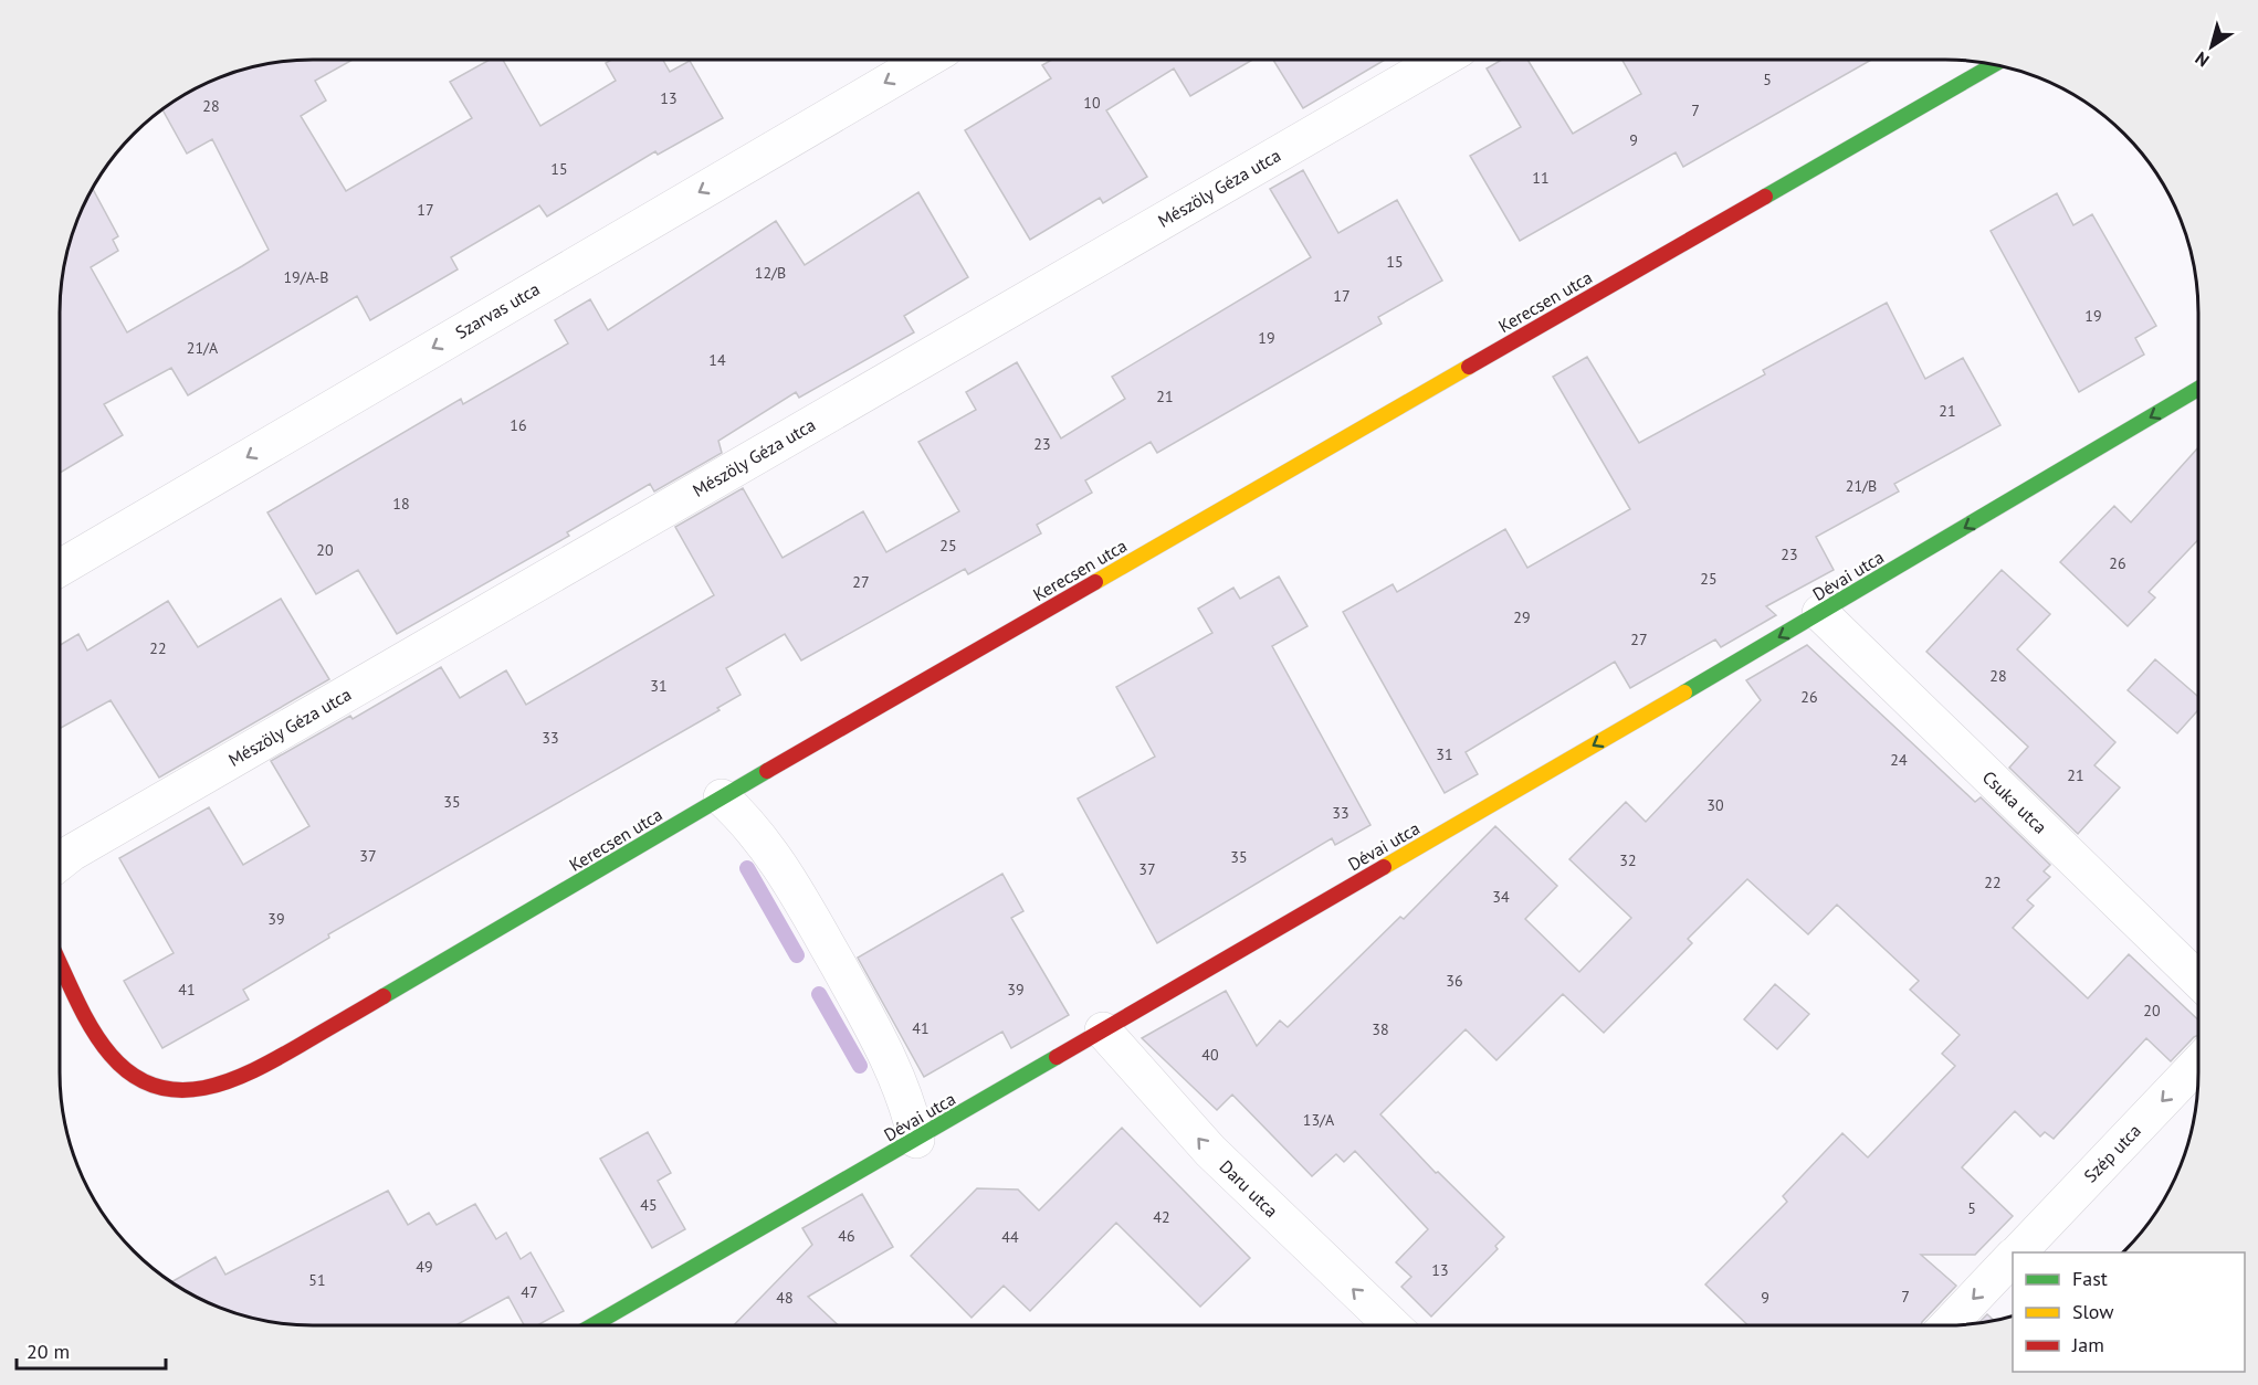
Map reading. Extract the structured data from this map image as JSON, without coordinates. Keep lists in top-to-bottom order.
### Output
{
  "streets": {
    "street": [
      "Mészöly Géza utca",
      "Kerecsen utca",
      "Szarvas utca",
      "Dévai utca",
      "Csuka utca",
      "Szép utca",
      "Daru utca"
    ]
  },
  "crossings": [
    ["Dévai utca", "Csuka utca"],
    ["Dévai utca", "Daru utca"]
  ],
  "one_way": [
    "Szarvas utca",
    "Dévai utca",
    "Szép utca",
    "Daru utca"
  ],
  "house_numbers": [
    "5",
    "13",
    "10",
    "28",
    "7",
    "9",
    "15",
    "11",
    "17",
    "15",
    "12/B",
    "19/A-B",
    "17",
    "19",
    "19",
    "21/A",
    "14",
    "21",
    "21",
    "16",
    "23",
    "21/B",
    "18",
    "25",
    "20",
    "23",
    "26",
    "25",
    "27",
    "29",
    "27",
    "22",
    "28",
    "31",
    "26",
    "33",
    "31",
    "24",
    "21",
    "35",
    "30",
    "33",
    "37",
    "35",
    "32",
    "37",
    "22",
    "34",
    "39",
    "36",
    "41",
    "39",
    "20",
    "41",
    "38",
    "40",
    "13/A",
    "45",
    "5",
    "42",
    "46",
    "44",
    "49",
    "13",
    "51",
    "47",
    "7",
    "48",
    "9"
  ],
  "legend": ["Fast", "Slow", "Jam"],
  "scale_bar": "20 m",
  "north": "bottom left"
}
